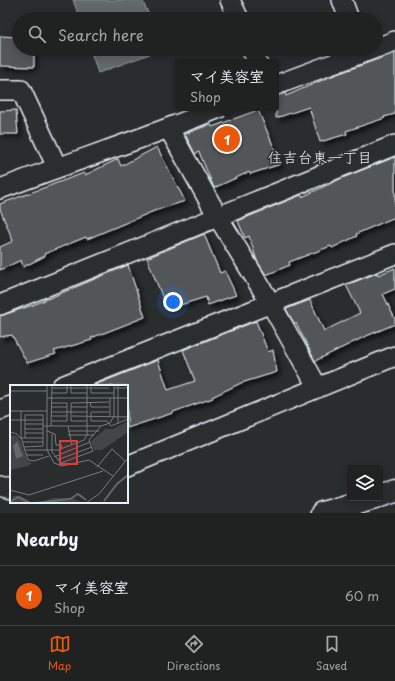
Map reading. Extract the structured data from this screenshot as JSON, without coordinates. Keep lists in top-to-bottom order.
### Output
{
  "districts": ["住吉台東一丁目"],
  "page": {
    "search": "Search here",
    "popup": ["マイ美容室", "Shop"],
    "pins": "1",
    "heading": "Nearby",
    "list": [
      {
        "mark": "1",
        "name": "マイ美容室",
        "note": "Shop",
        "value": "60 m"
      }
    ],
    "nav": ["Map", "Directions", "Saved"]
  }
}
